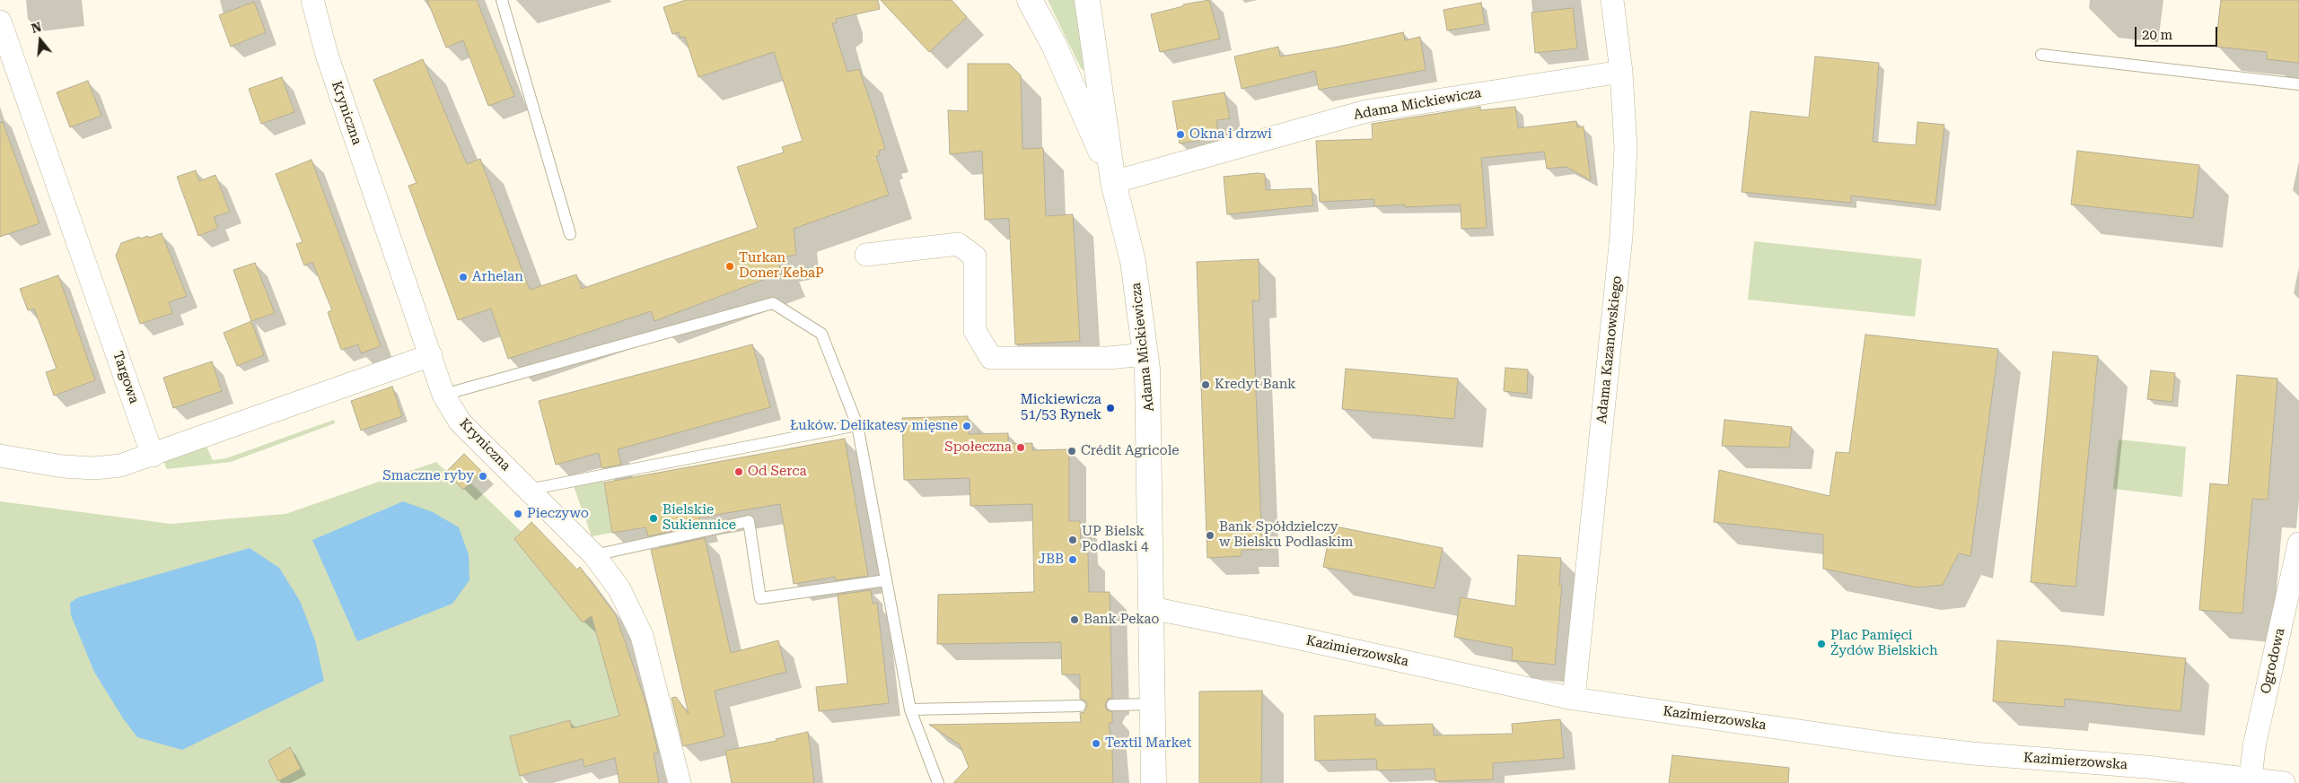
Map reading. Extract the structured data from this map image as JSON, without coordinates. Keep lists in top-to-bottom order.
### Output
{
  "streets": {
    "main road": ["Adama Mickiewicza"],
    "street": [
      "Kryniczna",
      "Adama Kazanowskiego",
      "Targowa",
      "Kazimierzowska",
      "Ogrodowa"
    ]
  },
  "crossings": [
    ["Adama Mickiewicza", "Adama Kazanowskiego"],
    ["Adama Mickiewicza", "Kazimierzowska"],
    ["Adama Kazanowskiego", "Kazimierzowska"],
    ["Kazimierzowska", "Ogrodowa"]
  ],
  "places": [
    "Okna i drzwi",
    "Turkan Doner KebaP",
    "Arhelan",
    "Kredyt Bank",
    "Mickiewicza 51/53 Rynek",
    "Łuków. Delikatesy mięsne",
    "Społeczna",
    "Crédit Agricole",
    "Od Serca",
    "Smaczne ryby",
    "Pieczywo",
    "Bielskie Sukiennice",
    "Bank Spółdzielczy w Bielsku Podlaskim",
    "UP Bielsk Podlaski 4",
    "JBB",
    "Bank Pekao",
    "Plac Pamięci Żydów Bielskich",
    "Textil Market"
  ],
  "scale_bar": "20 m",
  "north": "top"
}
